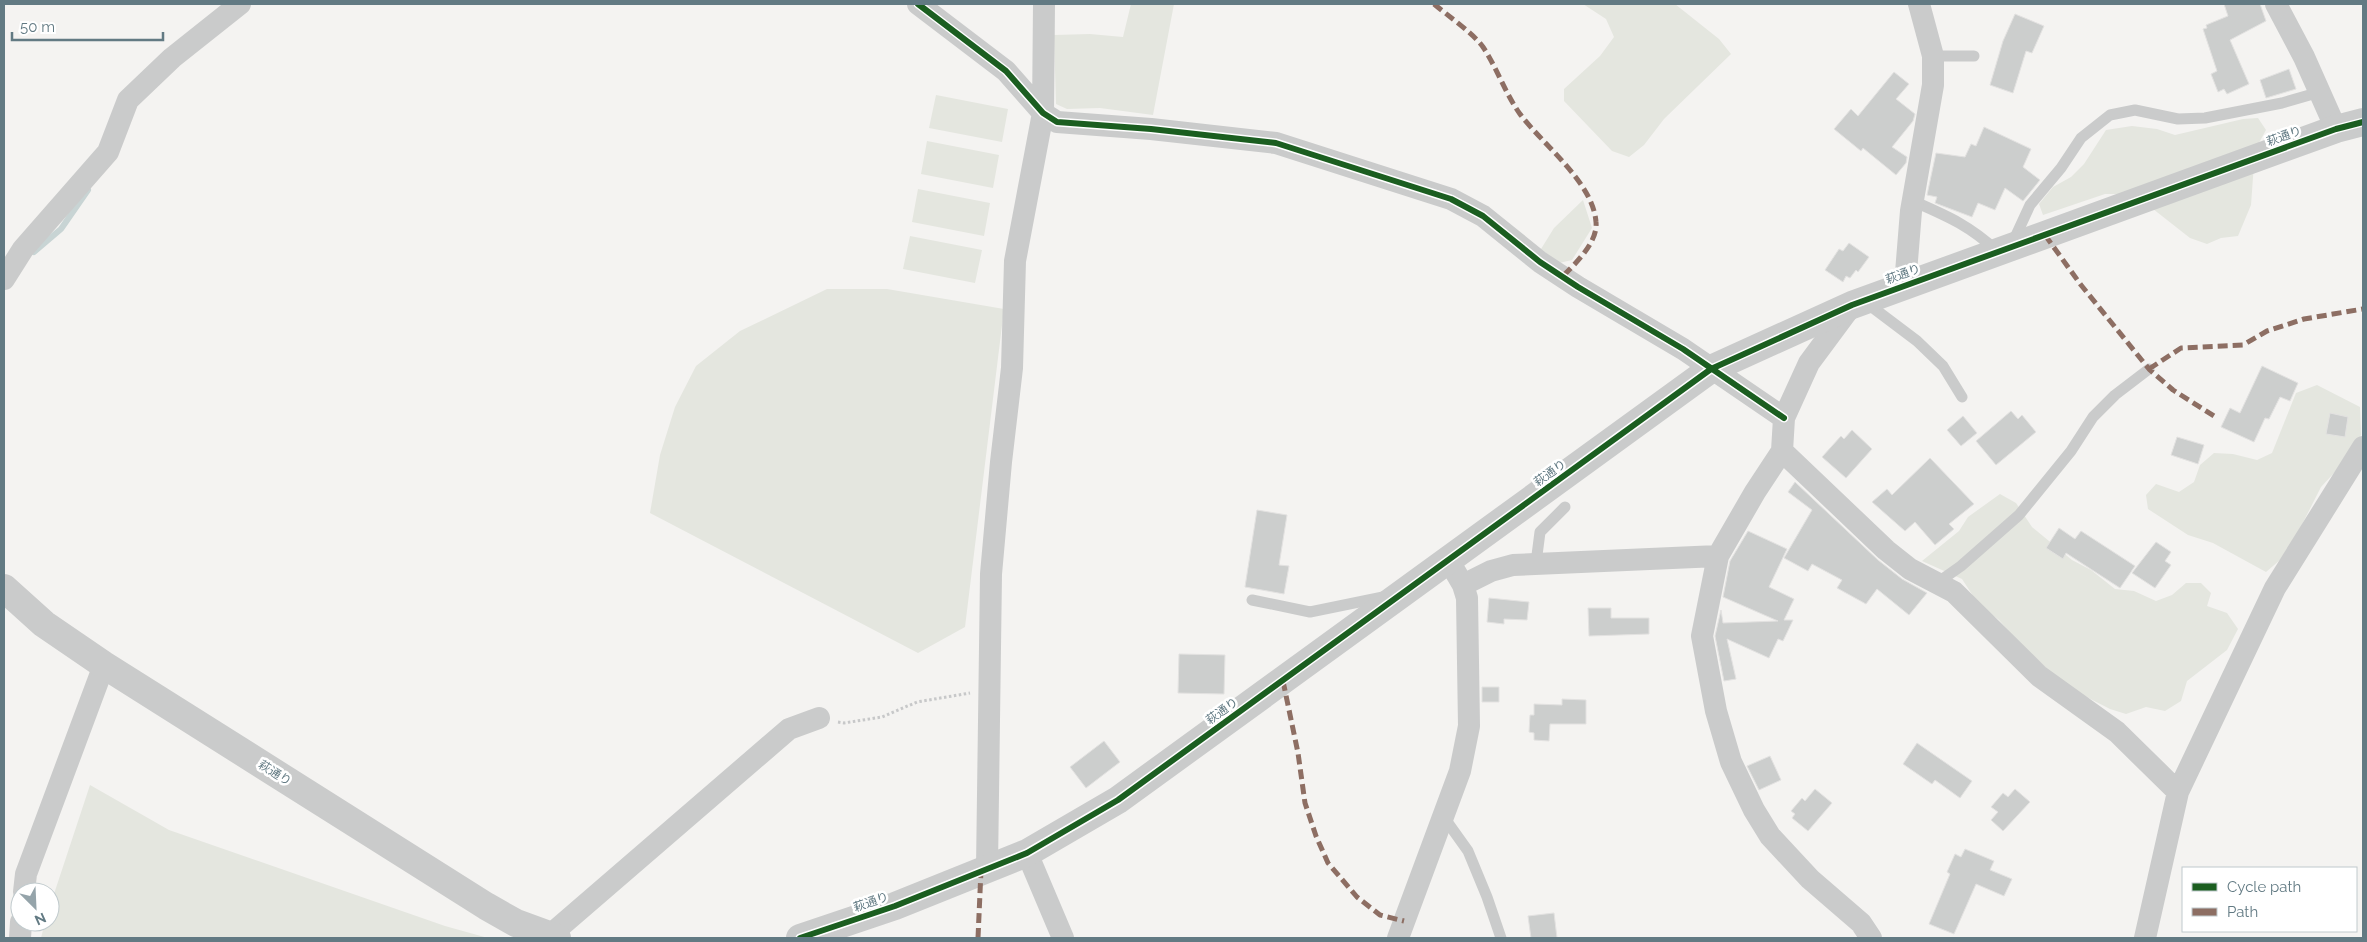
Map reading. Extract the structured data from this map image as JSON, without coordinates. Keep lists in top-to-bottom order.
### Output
{
  "streets": {
    "street": ["萩通り"]
  },
  "legend": ["Cycle path", "Path"],
  "scale_bar": "50 m",
  "north": "bottom right"
}
